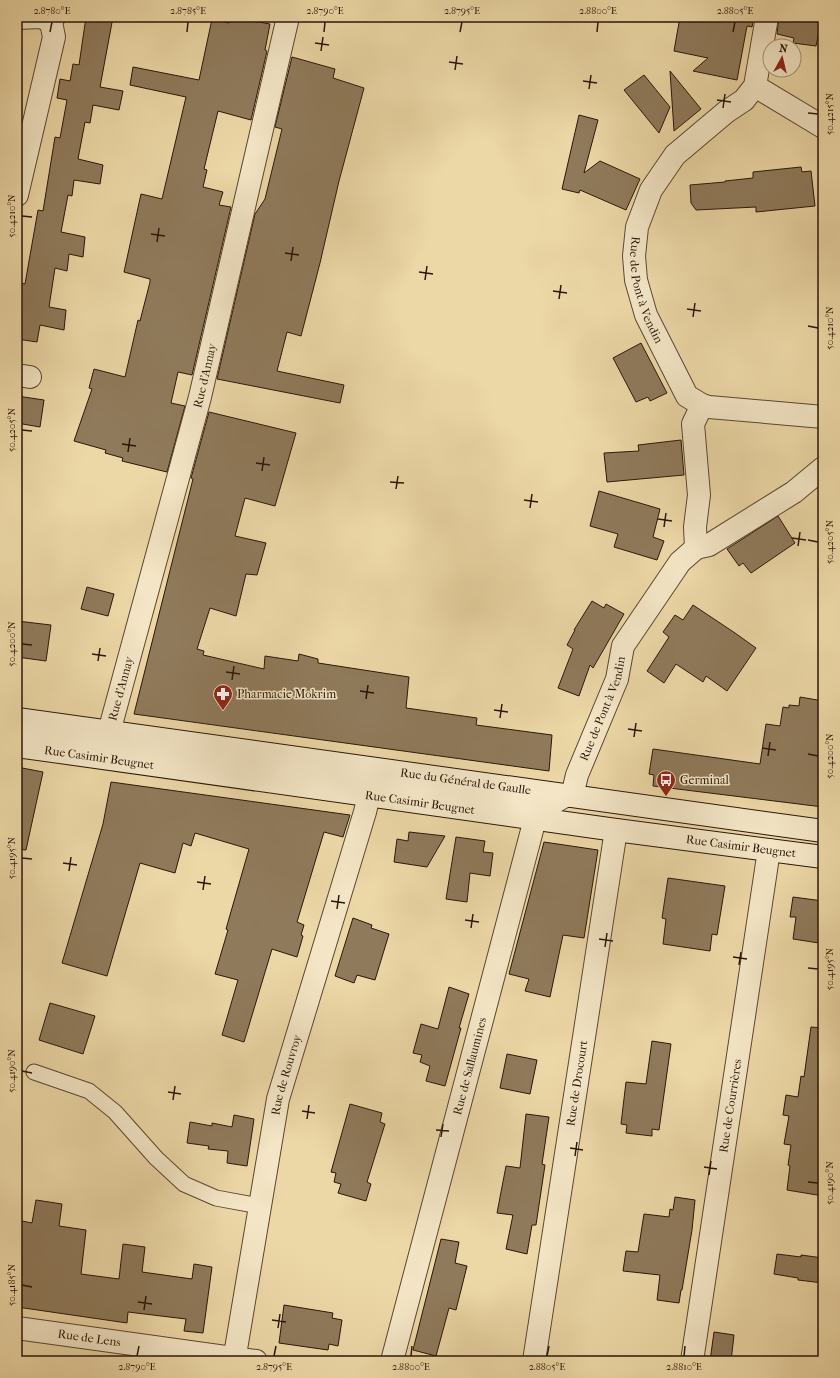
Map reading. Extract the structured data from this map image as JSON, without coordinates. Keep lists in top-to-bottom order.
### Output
{
  "streets": {
    "street": [
      "Rue de Pont à Vendin",
      "Rue d'Annay",
      "Rue Casimir Beugnet",
      "Rue du Général de Gaulle",
      "Rue de Sallaumines",
      "Rue de Rouvroy",
      "Rue de Drocourt",
      "Rue de Courrières",
      "Rue de Lens"
    ]
  },
  "crossings": [
    ["Rue de Pont à Vendin", "Rue du Général de Gaulle"],
    ["Rue d'Annay", "Rue du Général de Gaulle"],
    ["Rue Casimir Beugnet", "Rue de Sallaumines"],
    ["Rue Casimir Beugnet", "Rue de Rouvroy"],
    ["Rue Casimir Beugnet", "Rue de Drocourt"],
    ["Rue Casimir Beugnet", "Rue de Courrières"],
    ["Rue de Rouvroy", "Rue de Lens"]
  ],
  "places": {
    "pharmacy": ["Pharmacie Mokrim"],
    "bus stop": ["Germinal"]
  },
  "north": "top",
  "coordinates": [
    "2.8780°E",
    "2.8785°E",
    "2.8790°E",
    "2.8795°E",
    "2.8800°E",
    "2.8805°E",
    "50.4215°N",
    "50.4210°N",
    "50.4205°N",
    "50.4200°N",
    "50.4195°N",
    "50.4190°N",
    "50.4185°N",
    "2.8810°E"
  ]
}
